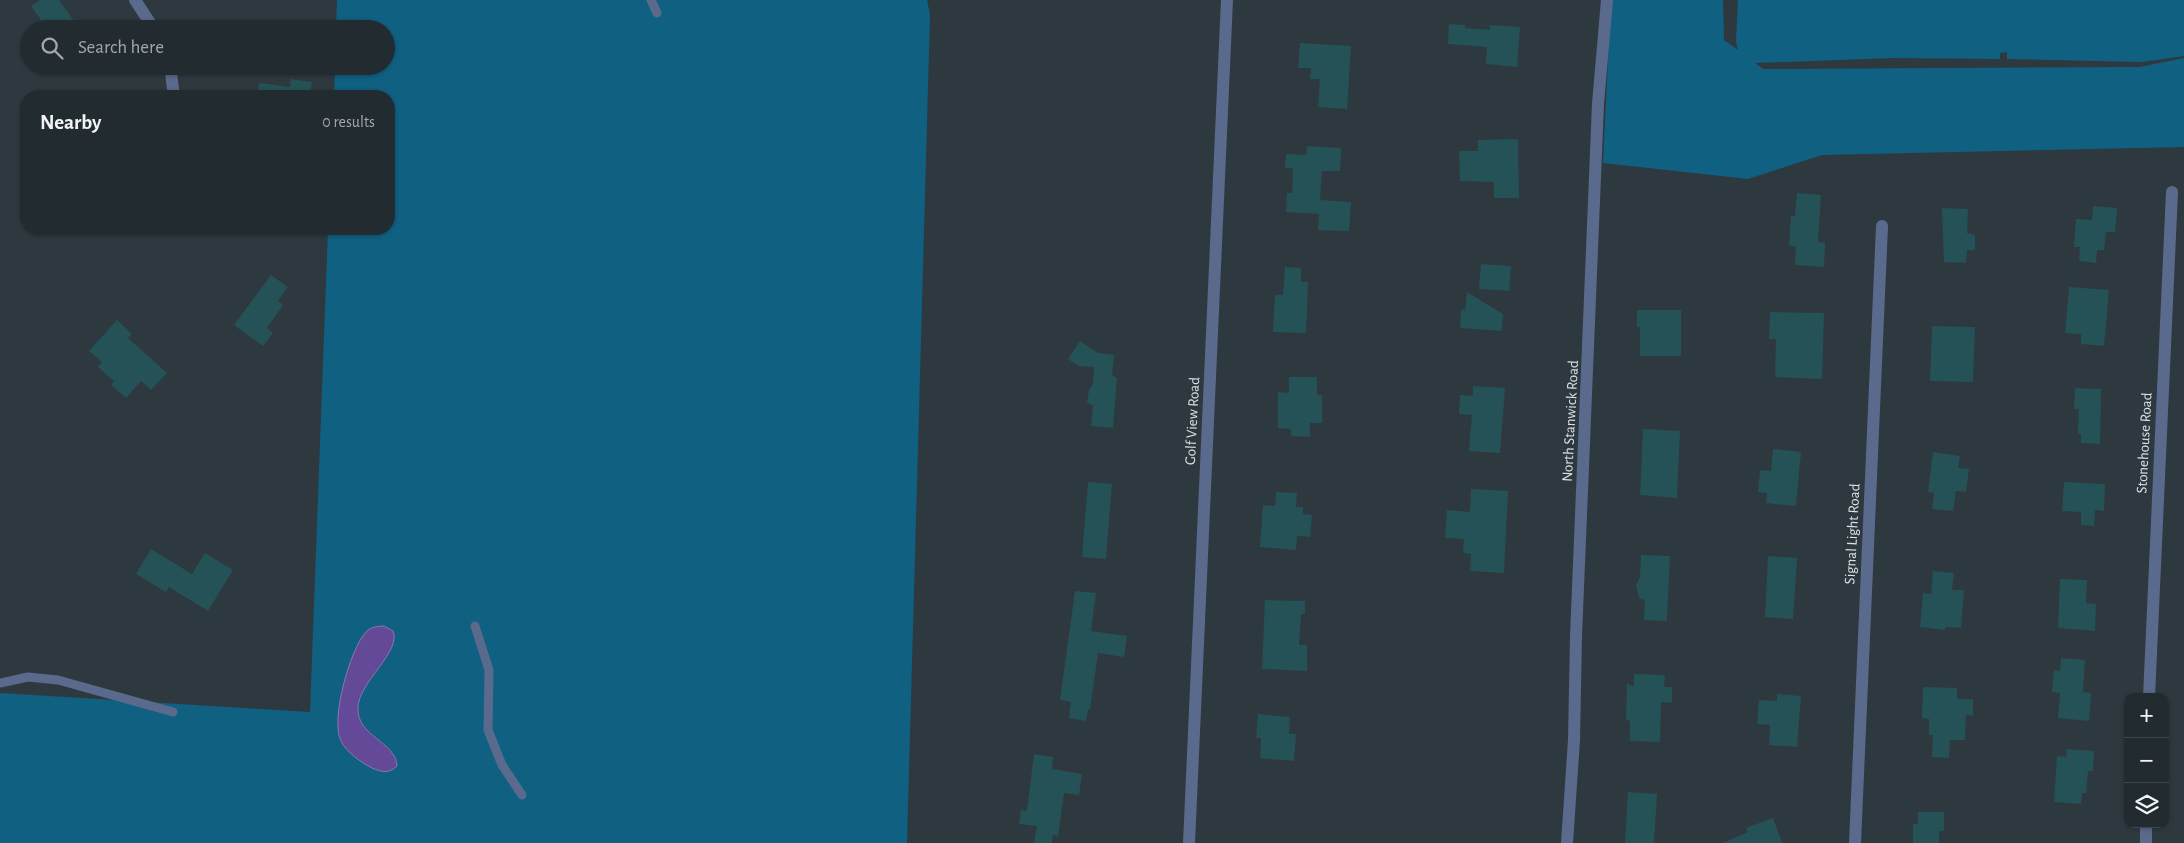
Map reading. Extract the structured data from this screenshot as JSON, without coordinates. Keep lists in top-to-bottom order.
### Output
{
  "streets": {
    "street": [
      "Golf View Road",
      "North Stanwick Road",
      "Stonehouse Road",
      "Signal Light Road"
    ]
  },
  "page": {
    "search": "Search here",
    "heading": ["Nearby", "0 results"],
    "map_buttons": ["+", "−"]
  }
}
